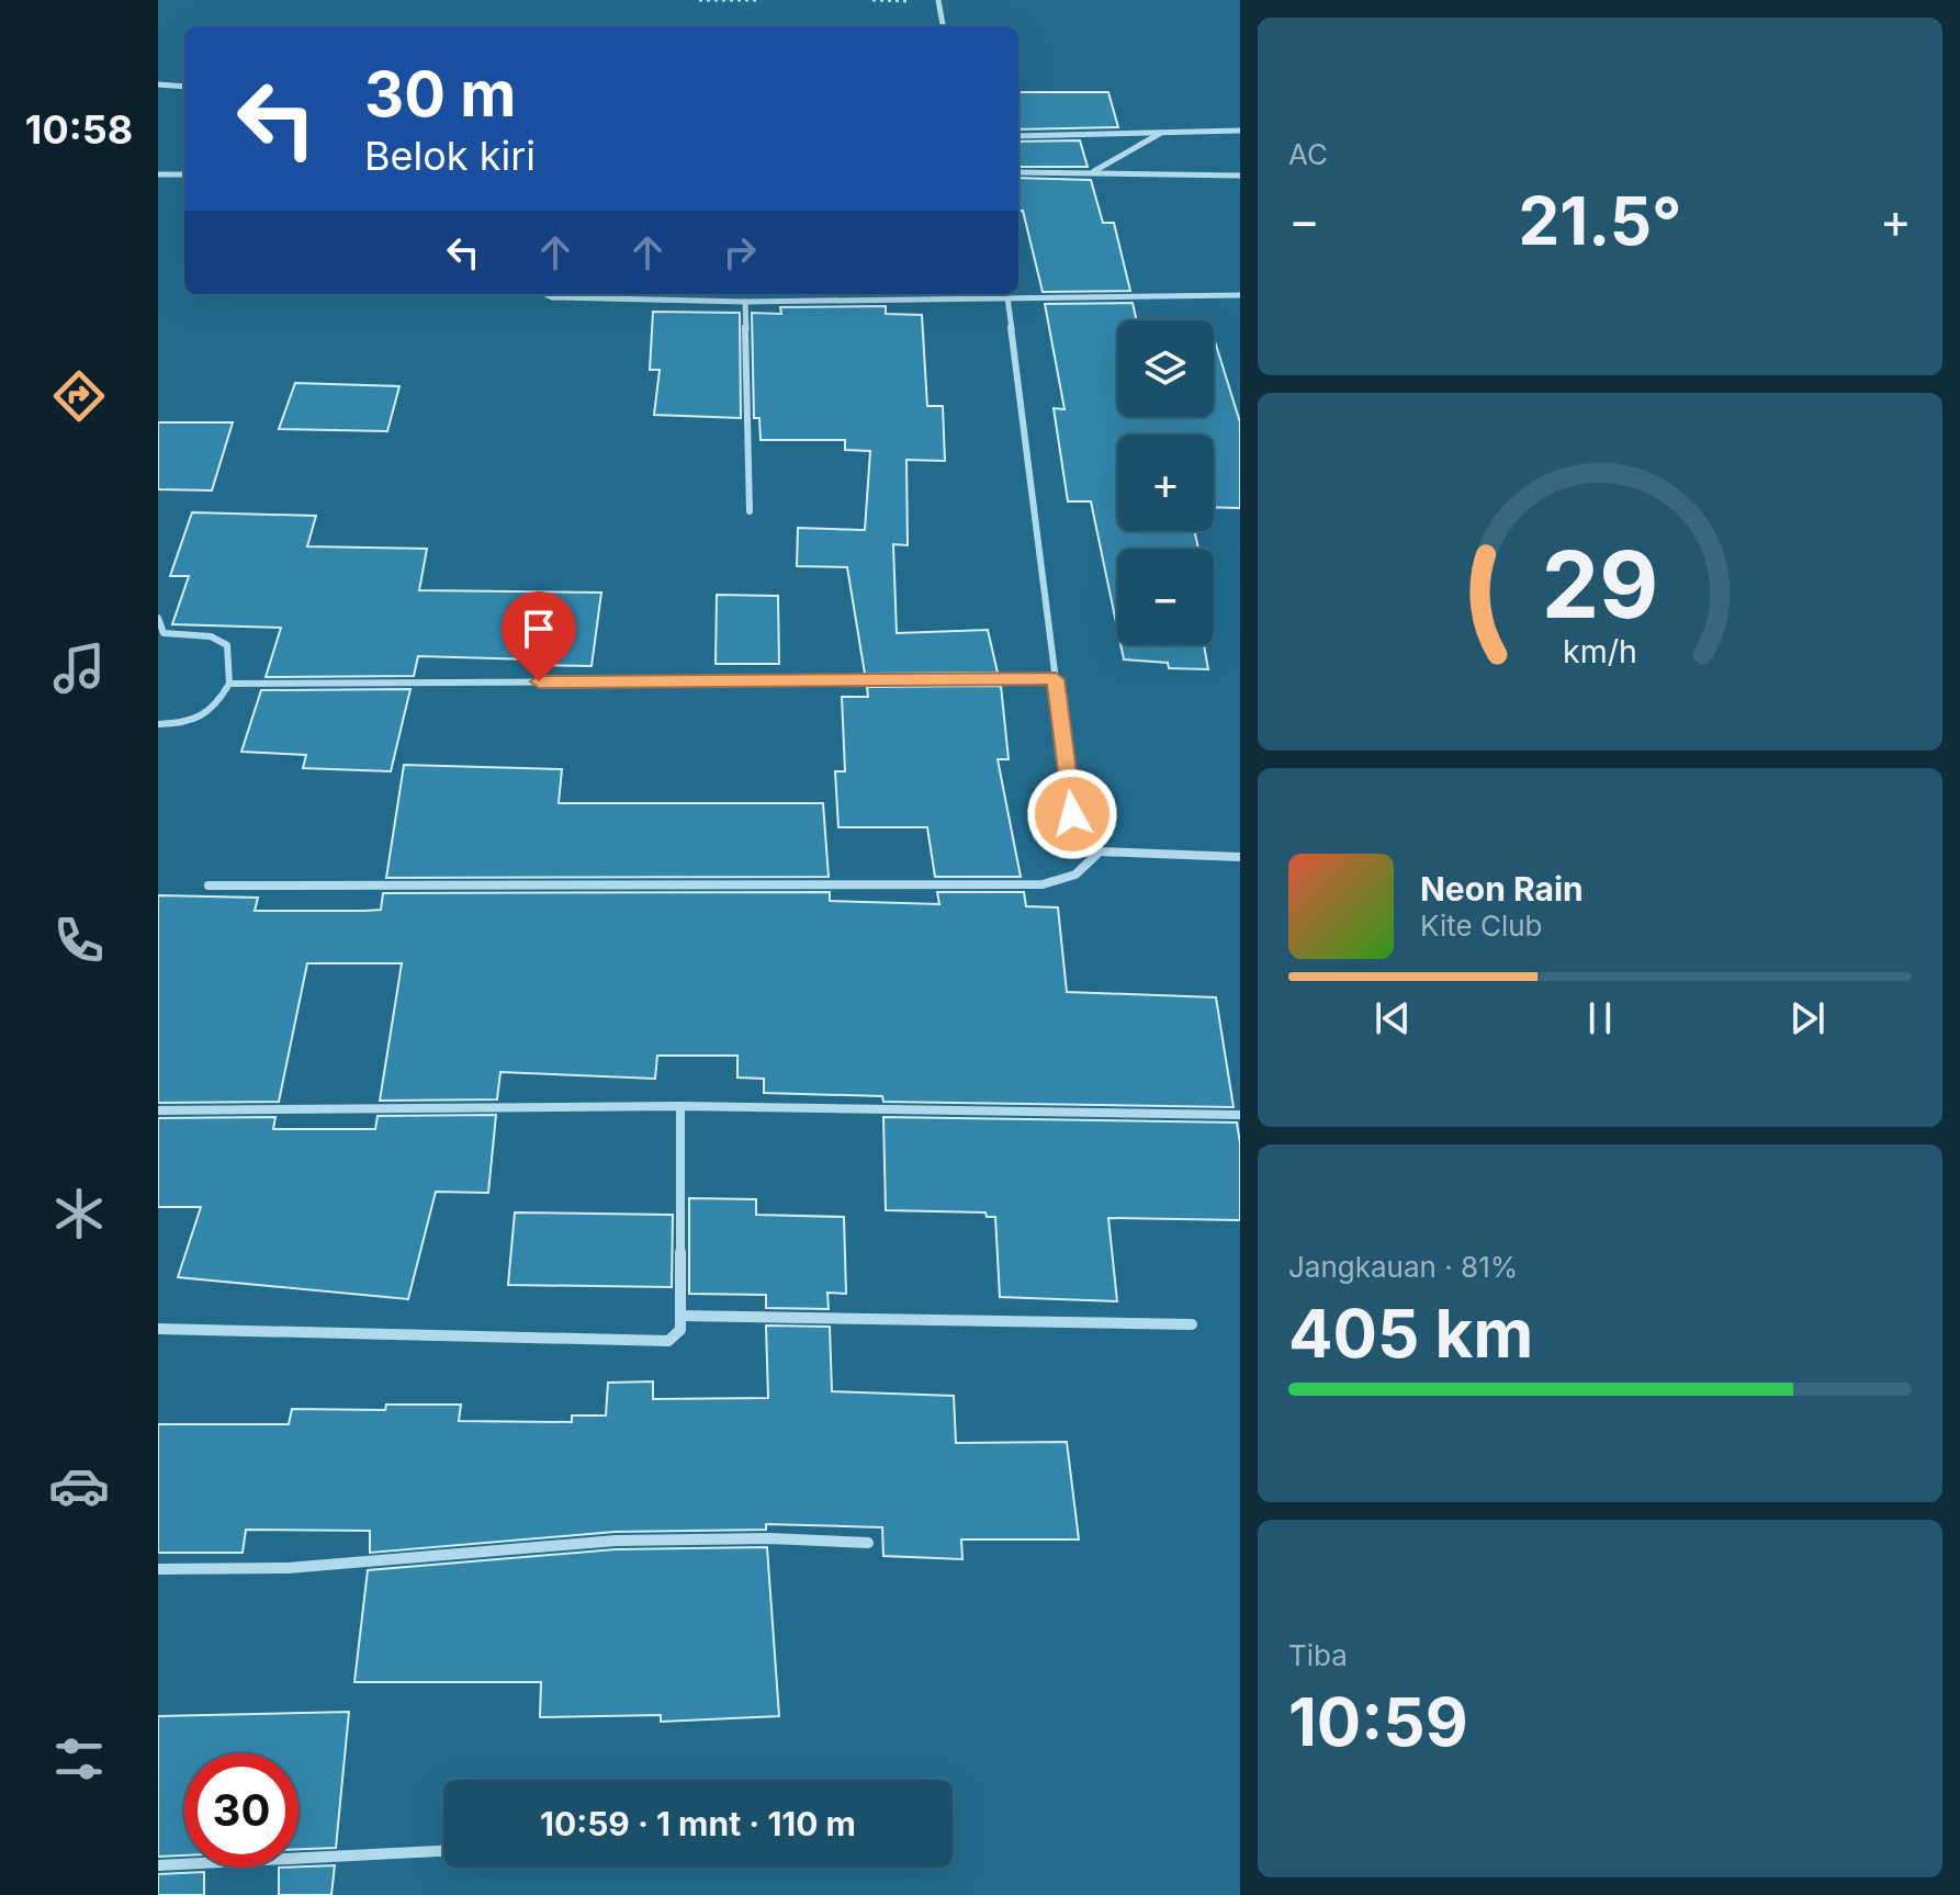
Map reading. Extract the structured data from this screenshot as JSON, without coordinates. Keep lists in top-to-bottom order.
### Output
{
  "page": {
    "tabs": "10:58",
    "tile": [
      "AC",
      ["Jangkauan · 81%", "405 km"],
      ["Tiba", "10:59"]
    ],
    "turn": ["30 m", "Belok kiri"],
    "heat": ["−", "21.5°", "+"],
    "map_buttons": ["+", "−"],
    "song": ["Neon Rain", "Kite Club"],
    "limit": "30",
    "trip": "10:59 · 1 mnt · 110 m",
    "gauge": ["29", "km/h"]
  }
}
